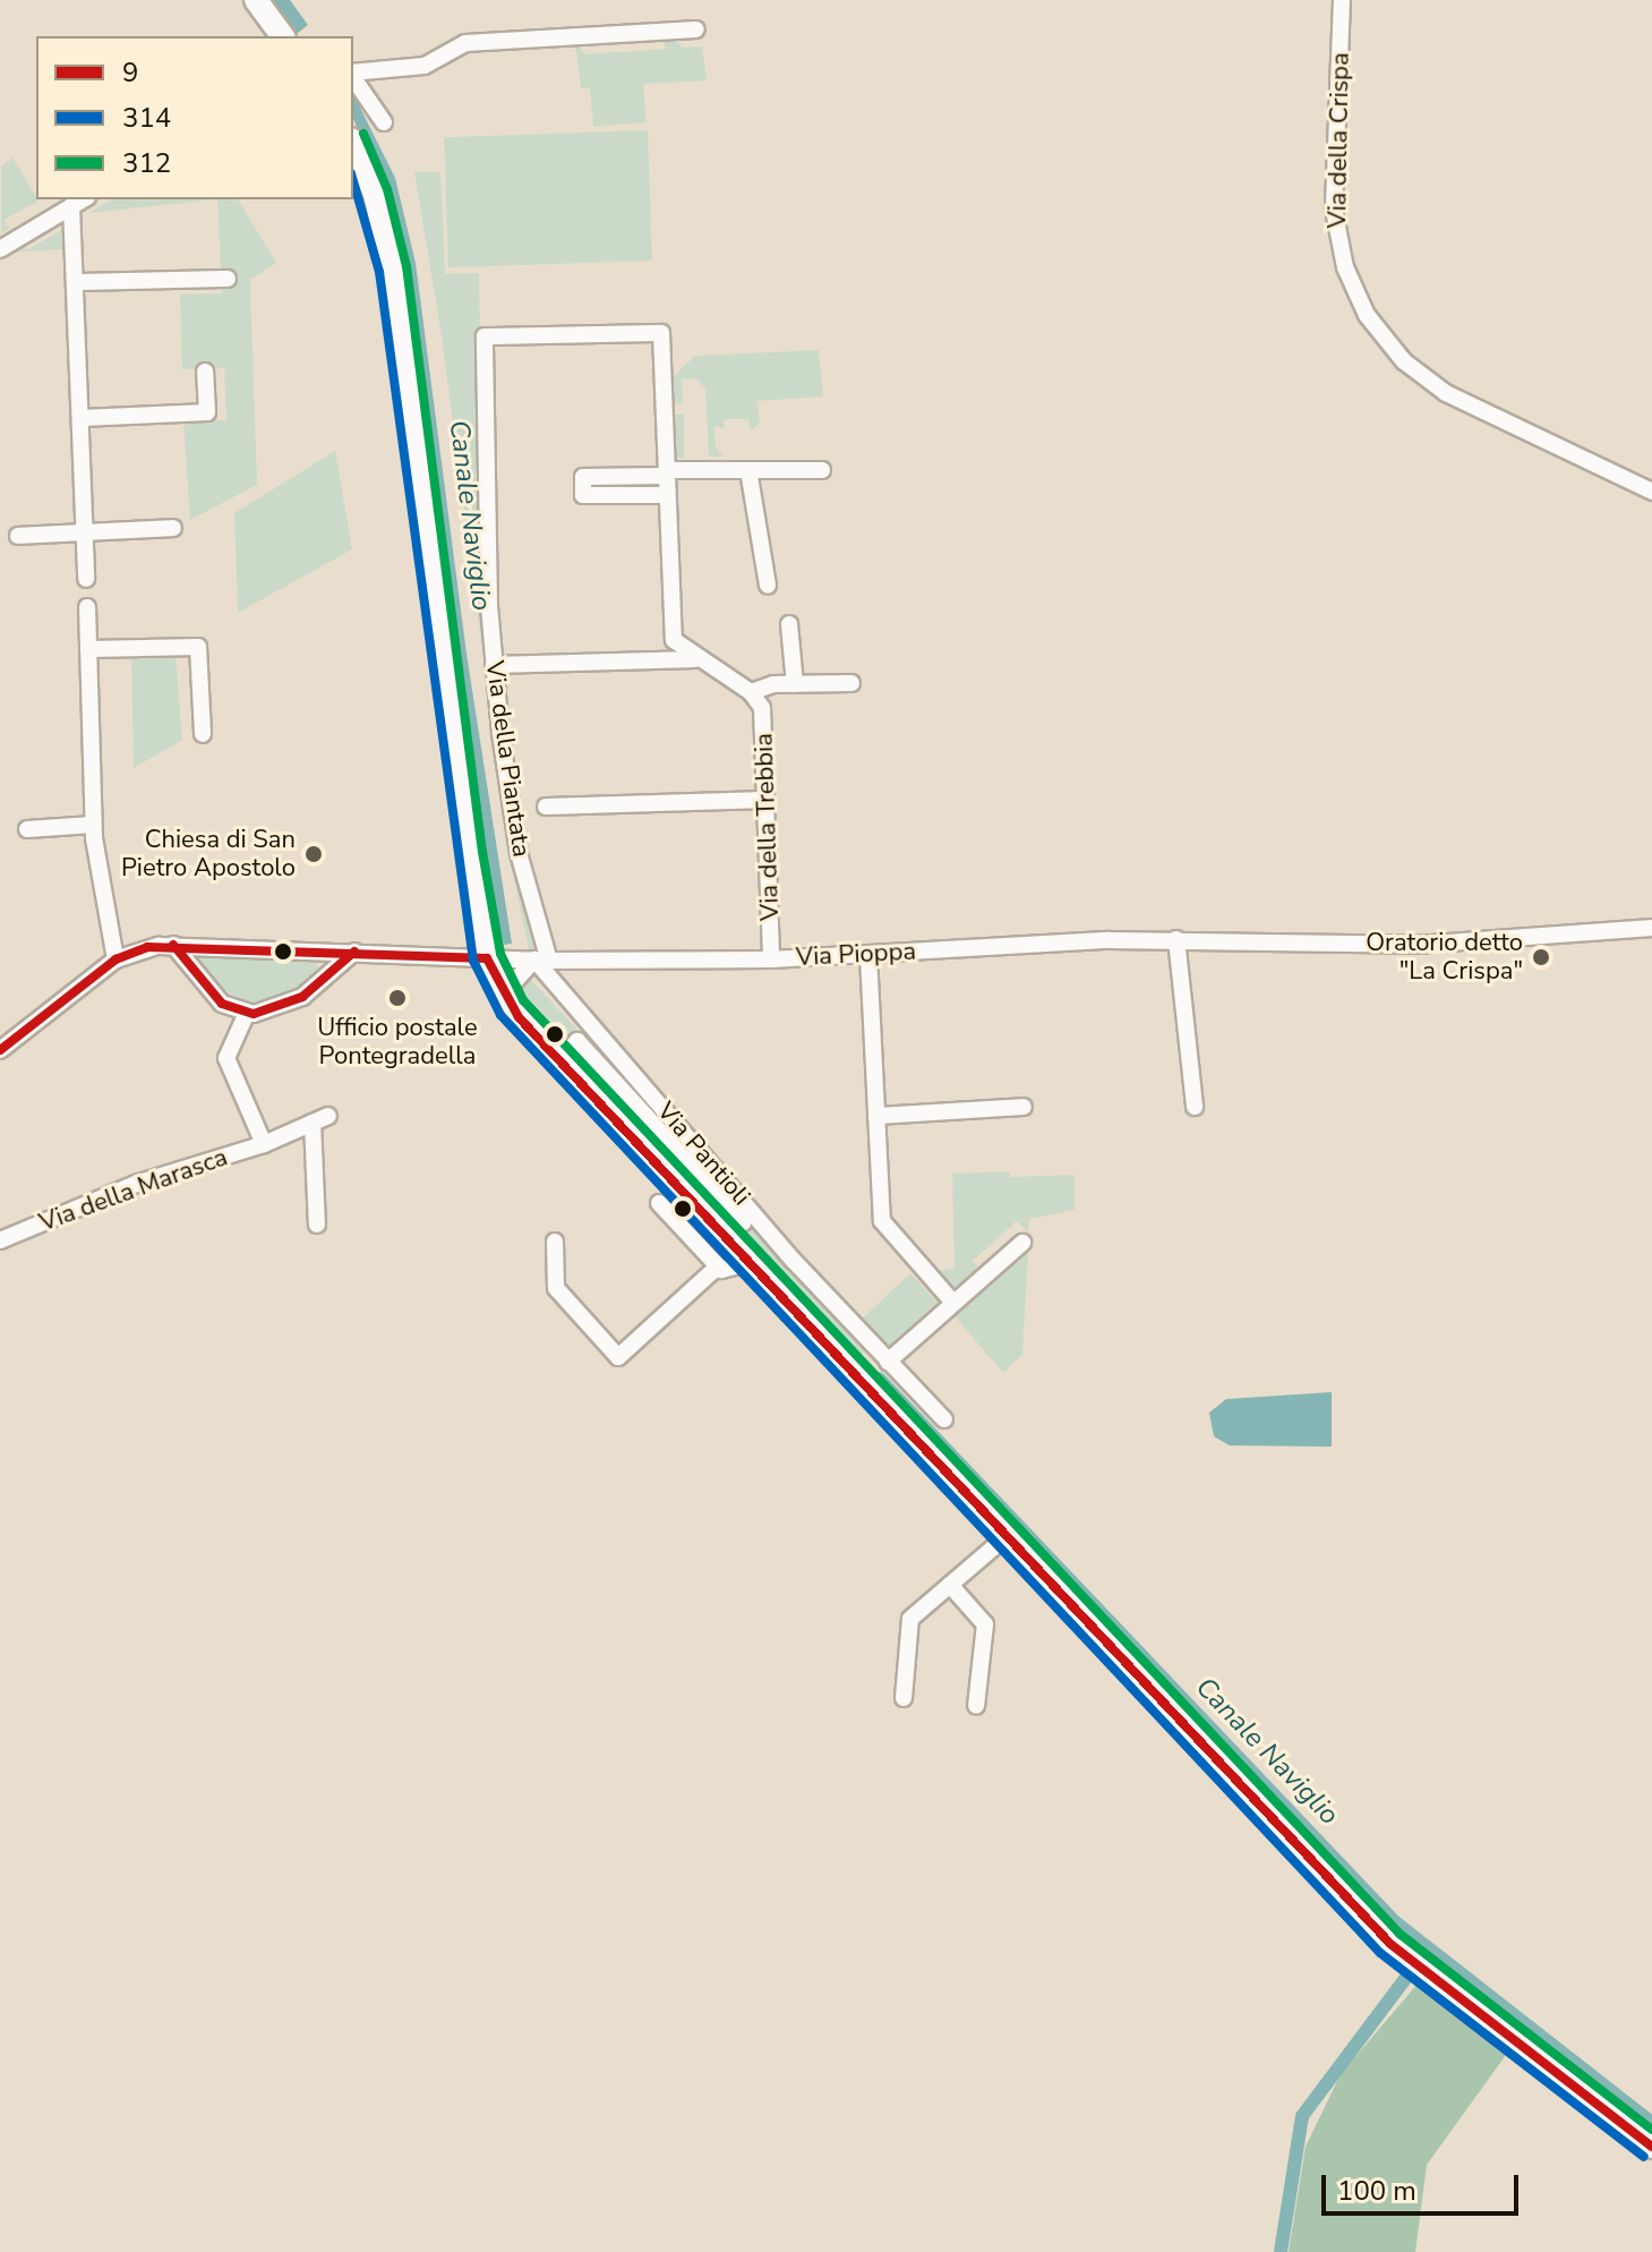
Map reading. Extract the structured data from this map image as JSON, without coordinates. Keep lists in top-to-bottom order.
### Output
{
  "streets": {
    "street": [
      "Via della Crispa",
      "Via della Piantata",
      "Via della Trebbia",
      "Via Pioppa",
      "Via Pantioli",
      "Via della Marasca"
    ]
  },
  "crossings": [
    ["Via della Piantata", "Via Pioppa"],
    ["Via della Piantata", "Via Pantioli"],
    ["Via della Trebbia", "Via Pioppa"],
    ["Via Pioppa", "Via Pantioli"]
  ],
  "water": ["Canale Naviglio"],
  "places": ["Chiesa di San Pietro Apostolo", "Oratorio detto \"La Crispa\"", "Ufficio postale Pontegradella"],
  "lines": ["transit line 312", "transit line 314", "transit line 9"],
  "legend": ["9", "314", "312"],
  "scale_bar": "100 m"
}
